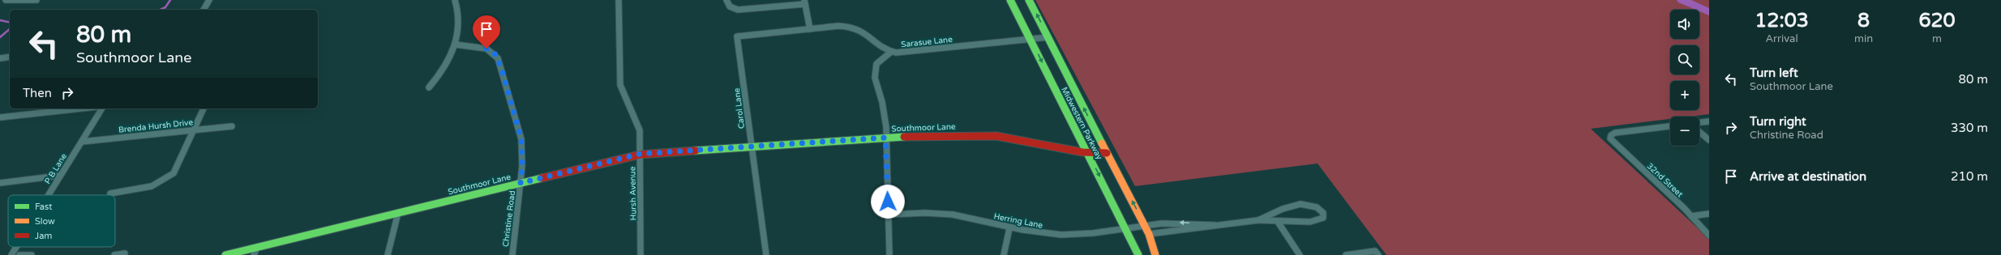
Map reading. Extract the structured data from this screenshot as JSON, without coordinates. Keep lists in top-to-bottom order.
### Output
{
  "streets": {
    "street": [
      "Sarasue Lane",
      "Carol Lane",
      "Midwestern Parkway",
      "Brenda Hursh Drive",
      "Southmoor Lane",
      "P B Lane",
      "32nd Street",
      "Hursh Avenue",
      "Christine Road",
      "Herring Lane"
    ]
  },
  "crossings": [
    ["Sarasue Lane", "Carol Lane"],
    ["Sarasue Lane", "Midwestern Parkway"],
    ["Carol Lane", "Southmoor Lane"],
    ["Midwestern Parkway", "Southmoor Lane"],
    ["Midwestern Parkway", "Herring Lane"],
    ["Brenda Hursh Drive", "P B Lane"],
    ["Southmoor Lane", "Hursh Avenue"],
    ["Southmoor Lane", "Christine Road"]
  ],
  "legend": ["Fast", "Slow", "Jam"],
  "page": {
    "eta": [
      "12:03",
      "Arrival",
      "8",
      "min",
      "620",
      "m"
    ],
    "map_buttons": ["+", "−"],
    "turn": ["80 m", "Southmoor Lane"],
    "list": [
      {
        "name": "Turn left",
        "note": "Southmoor Lane",
        "value": "80 m"
      },
      {
        "name": "Turn right",
        "note": "Christine Road",
        "value": "330 m"
      },
      {
        "name": "Arrive at destination",
        "value": "210 m"
      }
    ],
    "then": "Then"
  }
}
